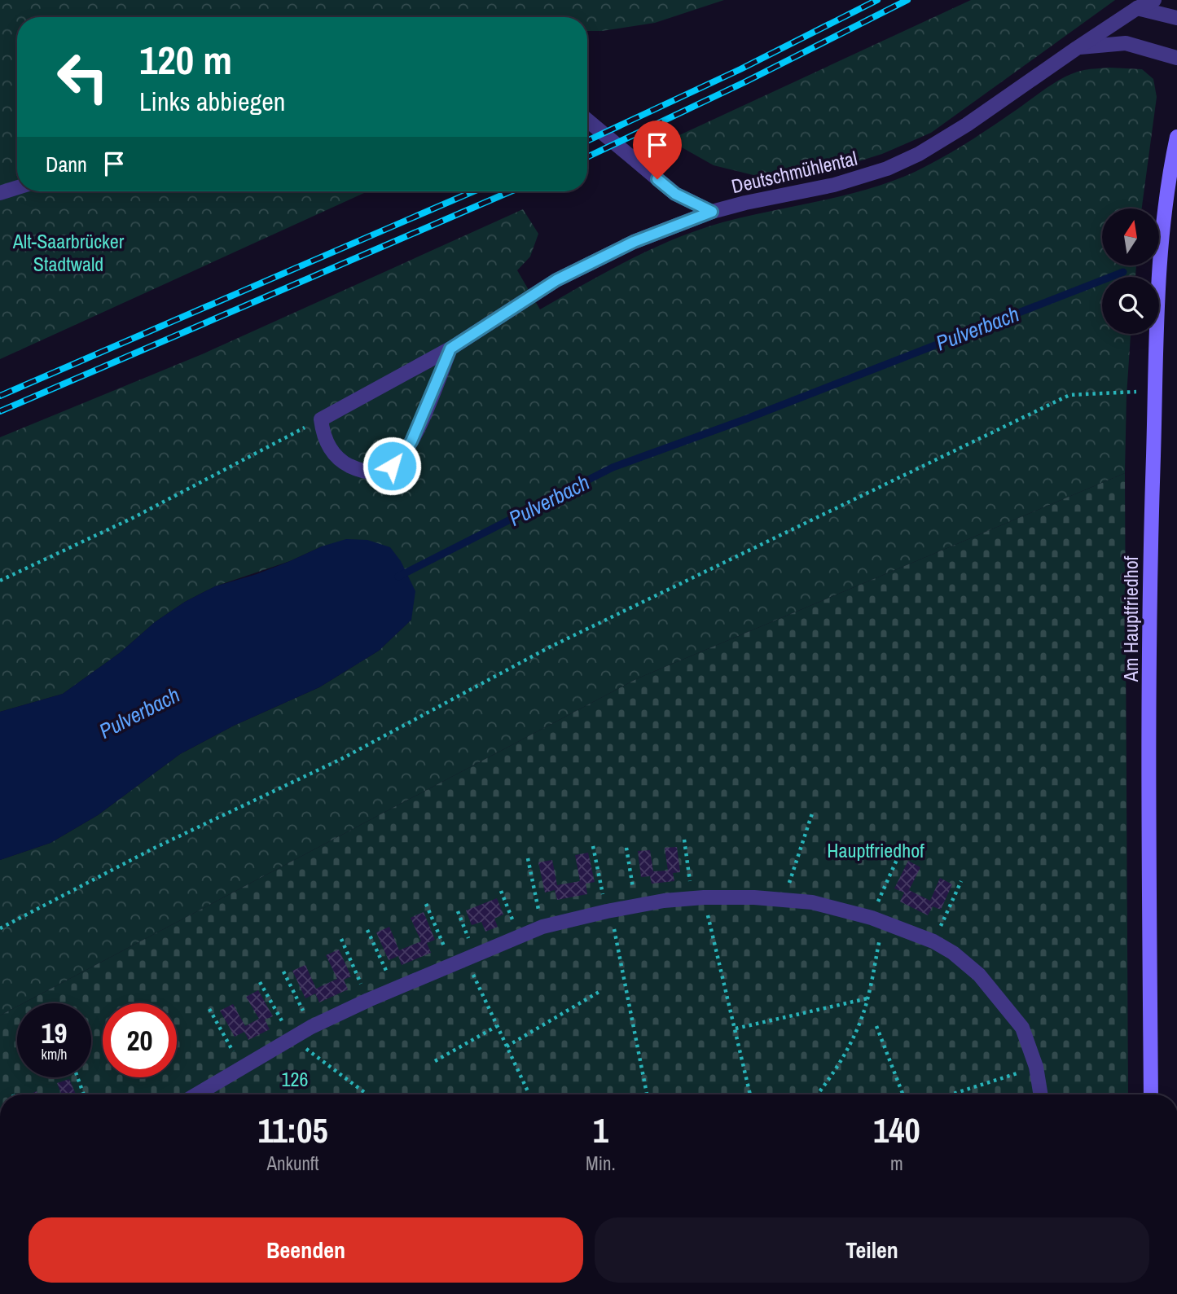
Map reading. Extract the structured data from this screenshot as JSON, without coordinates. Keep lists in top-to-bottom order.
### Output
{
  "streets": {
    "main road": ["Am Hauptfriedhof"],
    "lane": ["Deutschmühlental"]
  },
  "water": ["Pulverbach"],
  "parks": ["Alt-Saarbrücker Stadtwald", "Hauptfriedhof", "126"],
  "north": "top",
  "page": {
    "turn": ["120 m", "Links abbiegen"],
    "then": "Dann",
    "speed": "19 km/h",
    "limit": "20",
    "eta": [
      "11:05",
      "Ankunft",
      "1",
      "Min.",
      "140",
      "m"
    ],
    "buttons": ["Beenden", "Teilen"]
  }
}
